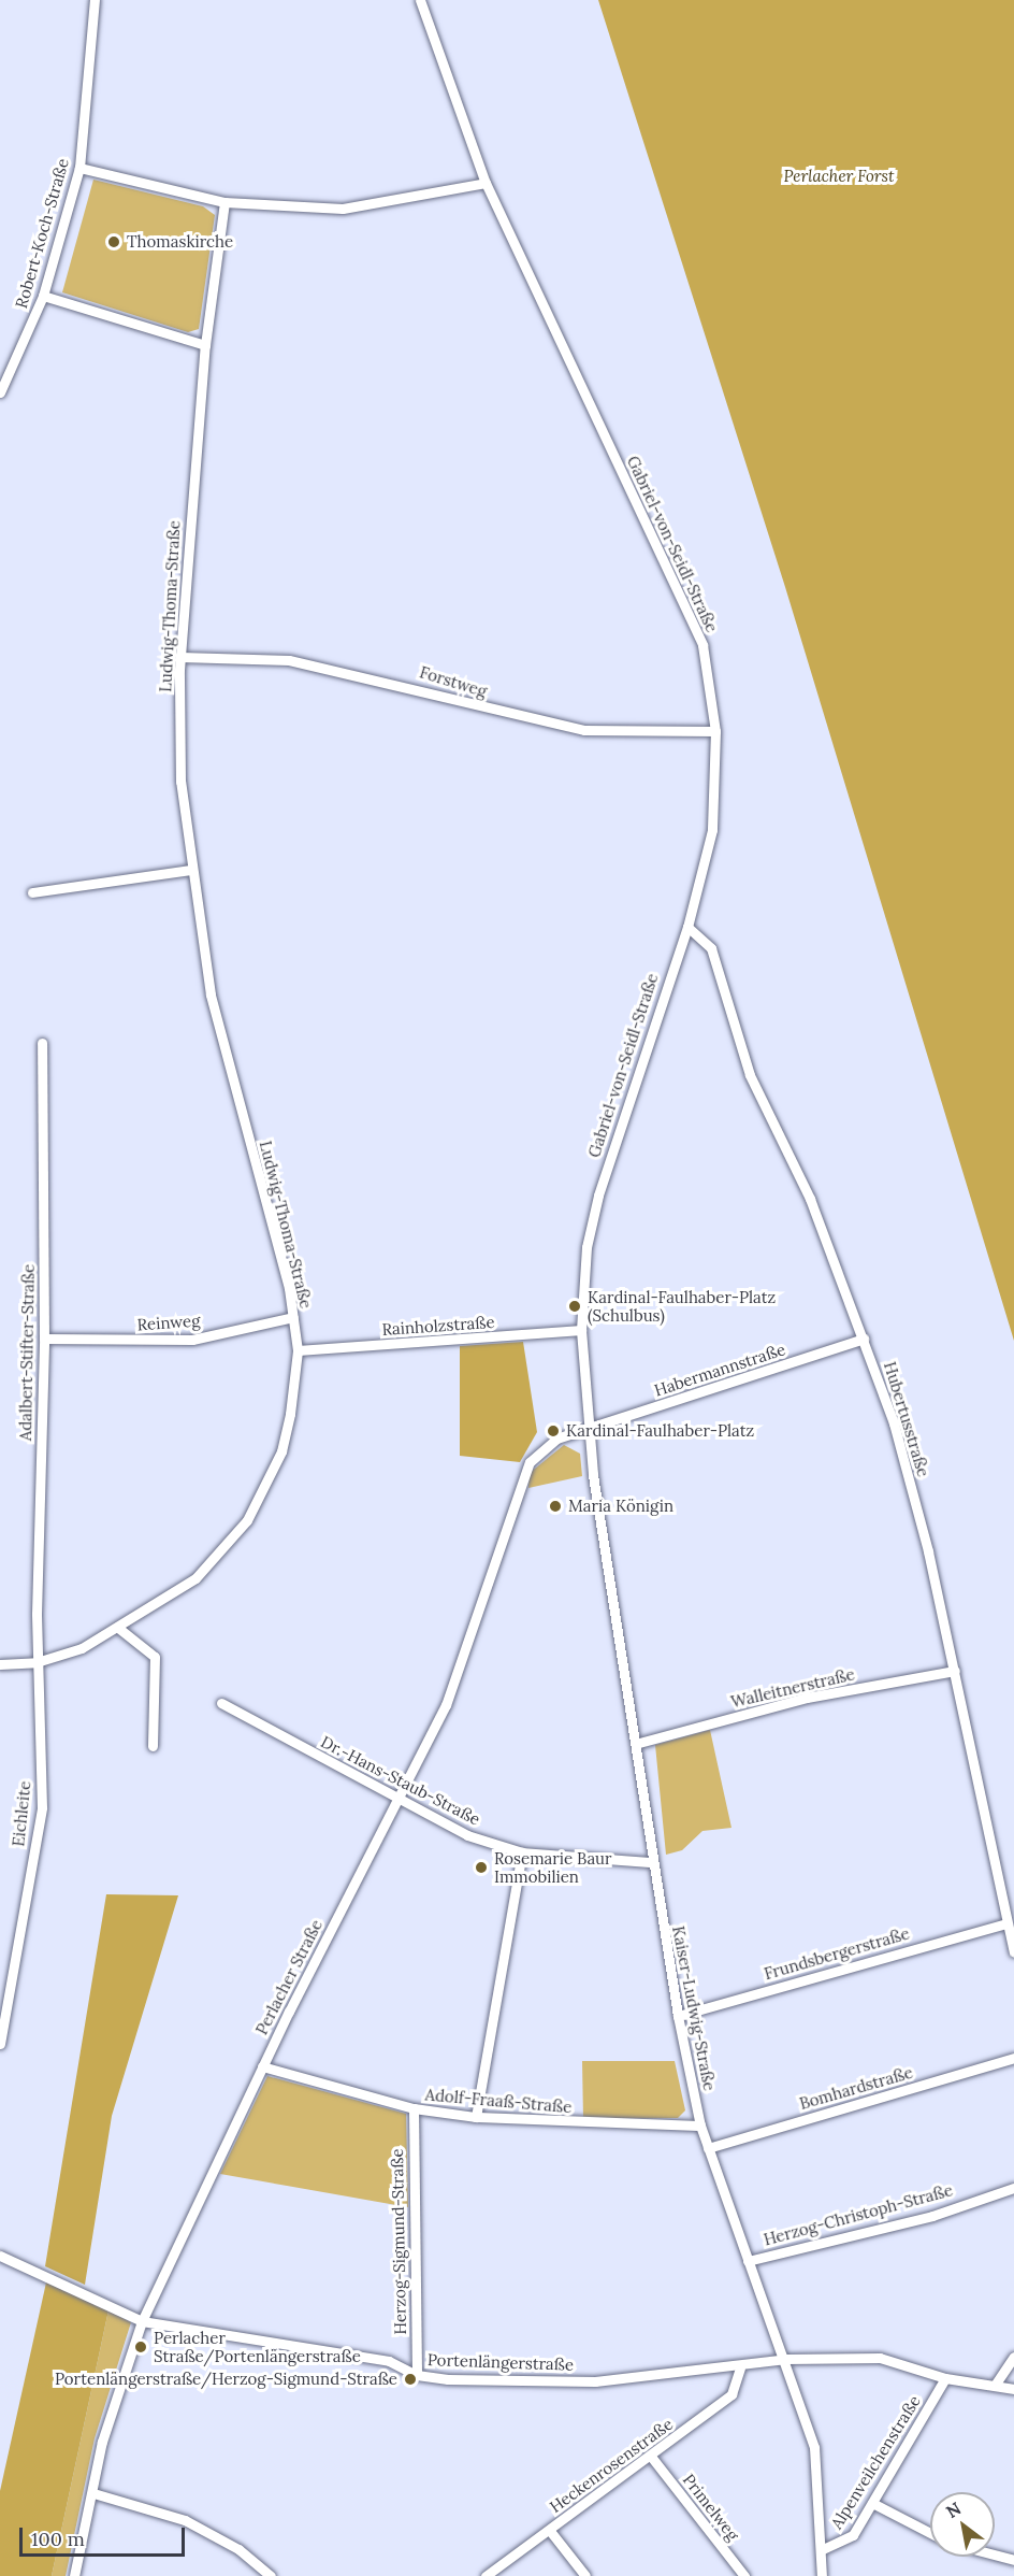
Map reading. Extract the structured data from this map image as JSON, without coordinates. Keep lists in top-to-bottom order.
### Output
{
  "streets": {
    "street": [
      "Robert-Koch-Straße",
      "Gabriel-von-Seidl-Straße",
      "Ludwig-Thoma-Straße",
      "Forstweg",
      "Reinweg",
      "Rainholzstraße",
      "Adalbert-Stifter-Straße",
      "Habermannstraße",
      "Hubertusstraße",
      "Walleitnerstraße",
      "Dr.-Hans-Staub-Straße",
      "Eichleite",
      "Frundsbergerstraße",
      "Perlacher Straße",
      "Kaiser-Ludwig-Straße",
      "Bomhardstraße",
      "Adolf-Fraaß-Straße",
      "Herzog-Christoph-Straße",
      "Herzog-Sigmund-Straße",
      "Portenlängerstraße",
      "Alpenveilchenstraße",
      "Heckenrosenstraße",
      "Primelweg"
    ]
  },
  "crossings": [
    ["Gabriel-von-Seidl-Straße", "Forstweg"],
    ["Gabriel-von-Seidl-Straße", "Rainholzstraße"],
    ["Gabriel-von-Seidl-Straße", "Habermannstraße"],
    ["Gabriel-von-Seidl-Straße", "Hubertusstraße"],
    ["Gabriel-von-Seidl-Straße", "Perlacher Straße"],
    ["Gabriel-von-Seidl-Straße", "Kaiser-Ludwig-Straße"],
    ["Ludwig-Thoma-Straße", "Forstweg"],
    ["Ludwig-Thoma-Straße", "Reinweg"],
    ["Ludwig-Thoma-Straße", "Rainholzstraße"],
    ["Ludwig-Thoma-Straße", "Adalbert-Stifter-Straße"],
    ["Ludwig-Thoma-Straße", "Eichleite"],
    ["Reinweg", "Adalbert-Stifter-Straße"],
    ["Adalbert-Stifter-Straße", "Eichleite"],
    ["Habermannstraße", "Hubertusstraße"],
    ["Habermannstraße", "Perlacher Straße"],
    ["Habermannstraße", "Kaiser-Ludwig-Straße"],
    ["Hubertusstraße", "Walleitnerstraße"],
    ["Hubertusstraße", "Frundsbergerstraße"],
    ["Walleitnerstraße", "Kaiser-Ludwig-Straße"],
    ["Dr.-Hans-Staub-Straße", "Perlacher Straße"],
    ["Dr.-Hans-Staub-Straße", "Kaiser-Ludwig-Straße"],
    ["Frundsbergerstraße", "Kaiser-Ludwig-Straße"],
    ["Perlacher Straße", "Kaiser-Ludwig-Straße"],
    ["Perlacher Straße", "Adolf-Fraaß-Straße"],
    ["Perlacher Straße", "Portenlängerstraße"],
    ["Kaiser-Ludwig-Straße", "Bomhardstraße"],
    ["Kaiser-Ludwig-Straße", "Adolf-Fraaß-Straße"],
    ["Kaiser-Ludwig-Straße", "Herzog-Christoph-Straße"],
    ["Kaiser-Ludwig-Straße", "Portenlängerstraße"],
    ["Kaiser-Ludwig-Straße", "Alpenveilchenstraße"],
    ["Adolf-Fraaß-Straße", "Herzog-Sigmund-Straße"],
    ["Herzog-Sigmund-Straße", "Portenlängerstraße"],
    ["Portenlängerstraße", "Alpenveilchenstraße"],
    ["Portenlängerstraße", "Heckenrosenstraße"],
    ["Heckenrosenstraße", "Primelweg"]
  ],
  "parks": ["Perlacher Forst"],
  "places": [
    "Thomaskirche",
    "Kardinal-Faulhaber-Platz (Schulbus)",
    "Kardinal-Faulhaber-Platz",
    "Maria Königin",
    "Rosemarie Baur Immobilien",
    "Perlacher Straße/Portenlängerstraße",
    "Portenlängerstraße/Herzog-Sigmund-Straße"
  ],
  "scale_bar": "100 m",
  "north": "top left"
}
